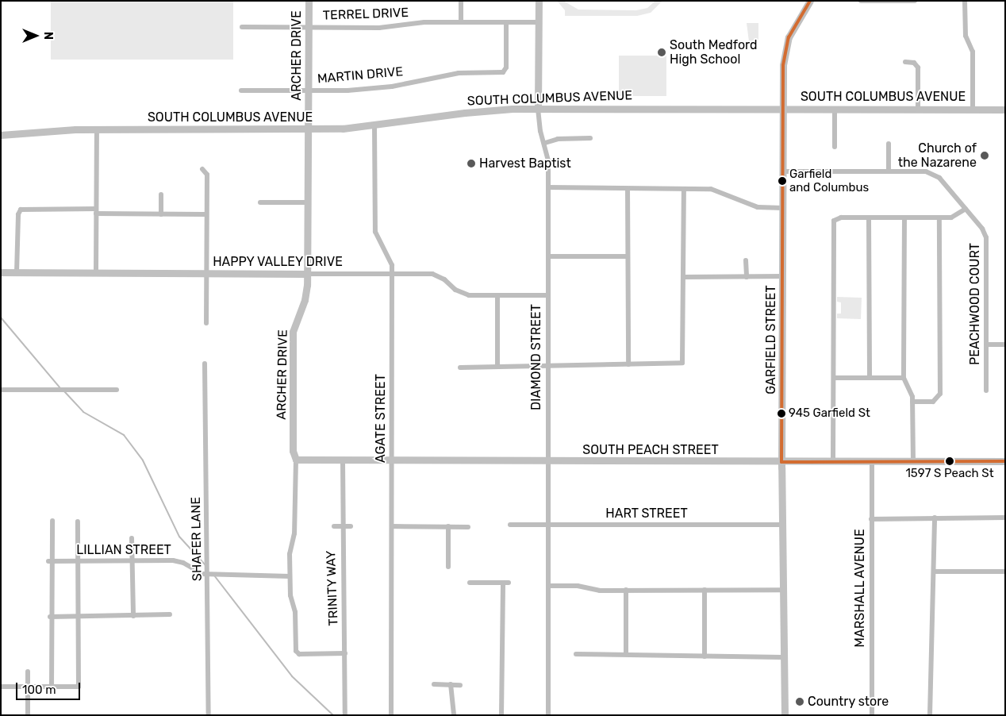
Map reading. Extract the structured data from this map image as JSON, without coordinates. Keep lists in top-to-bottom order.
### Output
{
  "streets": {
    "main road": [
      "ARCHER DRIVE",
      "SOUTH COLUMBUS AVENUE",
      "HAPPY VALLEY DRIVE",
      "GARFIELD STREET",
      "DIAMOND STREET",
      "SOUTH PEACH STREET"
    ],
    "street": [
      "TERREL DRIVE",
      "MARTIN DRIVE",
      "PEACHWOOD COURT",
      "AGATE STREET",
      "HART STREET",
      "SHAFER LANE",
      "LILLIAN STREET",
      "TRINITY WAY",
      "MARSHALL AVENUE"
    ]
  },
  "crossings": [
    ["TERREL DRIVE", "ARCHER DRIVE"],
    ["TERREL DRIVE", "MARTIN DRIVE"],
    ["TERREL DRIVE", "DIAMOND STREET"],
    ["ARCHER DRIVE", "MARTIN DRIVE"],
    ["ARCHER DRIVE", "SOUTH COLUMBUS AVENUE"],
    ["ARCHER DRIVE", "HAPPY VALLEY DRIVE"],
    ["ARCHER DRIVE", "SOUTH PEACH STREET"],
    ["ARCHER DRIVE", "LILLIAN STREET"],
    ["ARCHER DRIVE", "TRINITY WAY"],
    ["SOUTH COLUMBUS AVENUE", "GARFIELD STREET"],
    ["SOUTH COLUMBUS AVENUE", "DIAMOND STREET"],
    ["SOUTH COLUMBUS AVENUE", "AGATE STREET"],
    ["HAPPY VALLEY DRIVE", "DIAMOND STREET"],
    ["HAPPY VALLEY DRIVE", "AGATE STREET"],
    ["PEACHWOOD COURT", "GARFIELD STREET"],
    ["GARFIELD STREET", "SOUTH PEACH STREET"],
    ["GARFIELD STREET", "HART STREET"],
    ["DIAMOND STREET", "SOUTH PEACH STREET"],
    ["DIAMOND STREET", "HART STREET"],
    ["AGATE STREET", "SOUTH PEACH STREET"],
    ["SOUTH PEACH STREET", "TRINITY WAY"],
    ["SOUTH PEACH STREET", "MARSHALL AVENUE"],
    ["SHAFER LANE", "LILLIAN STREET"]
  ],
  "places": [
    "South Medford High School",
    "Church of the Nazarene",
    "Harvest Baptist",
    "Garfield and Columbus",
    "945 Garfield St",
    "1597 S Peach St",
    "Country store"
  ],
  "scale_bar": "100 m",
  "north": "right"
}
